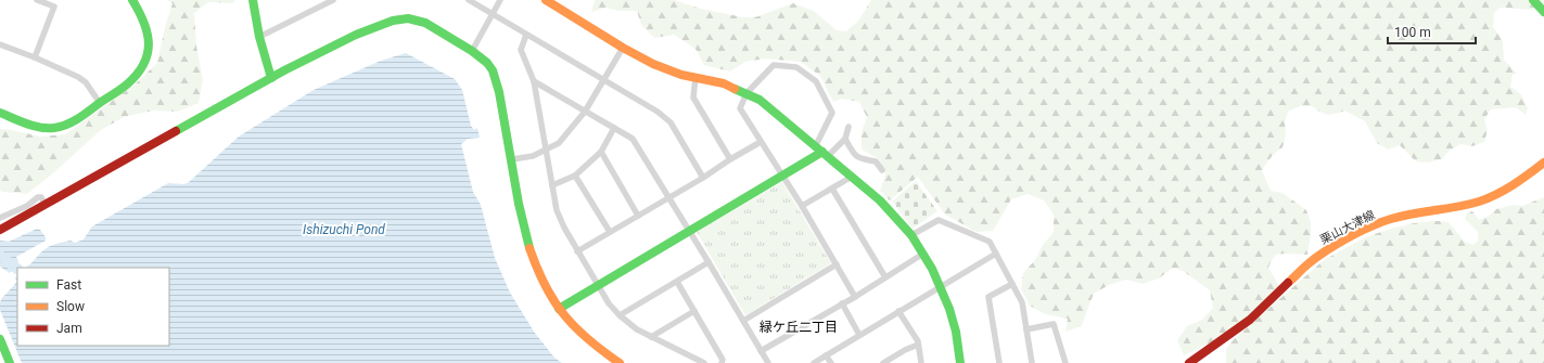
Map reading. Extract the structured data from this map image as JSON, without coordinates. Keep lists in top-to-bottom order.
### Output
{
  "streets": {
    "main road": ["栗山大津線"]
  },
  "districts": ["緑ケ丘二丁目"],
  "water": ["Ishizuchi Pond"],
  "legend": ["Fast", "Slow", "Jam"],
  "scale_bar": "100 m"
}
